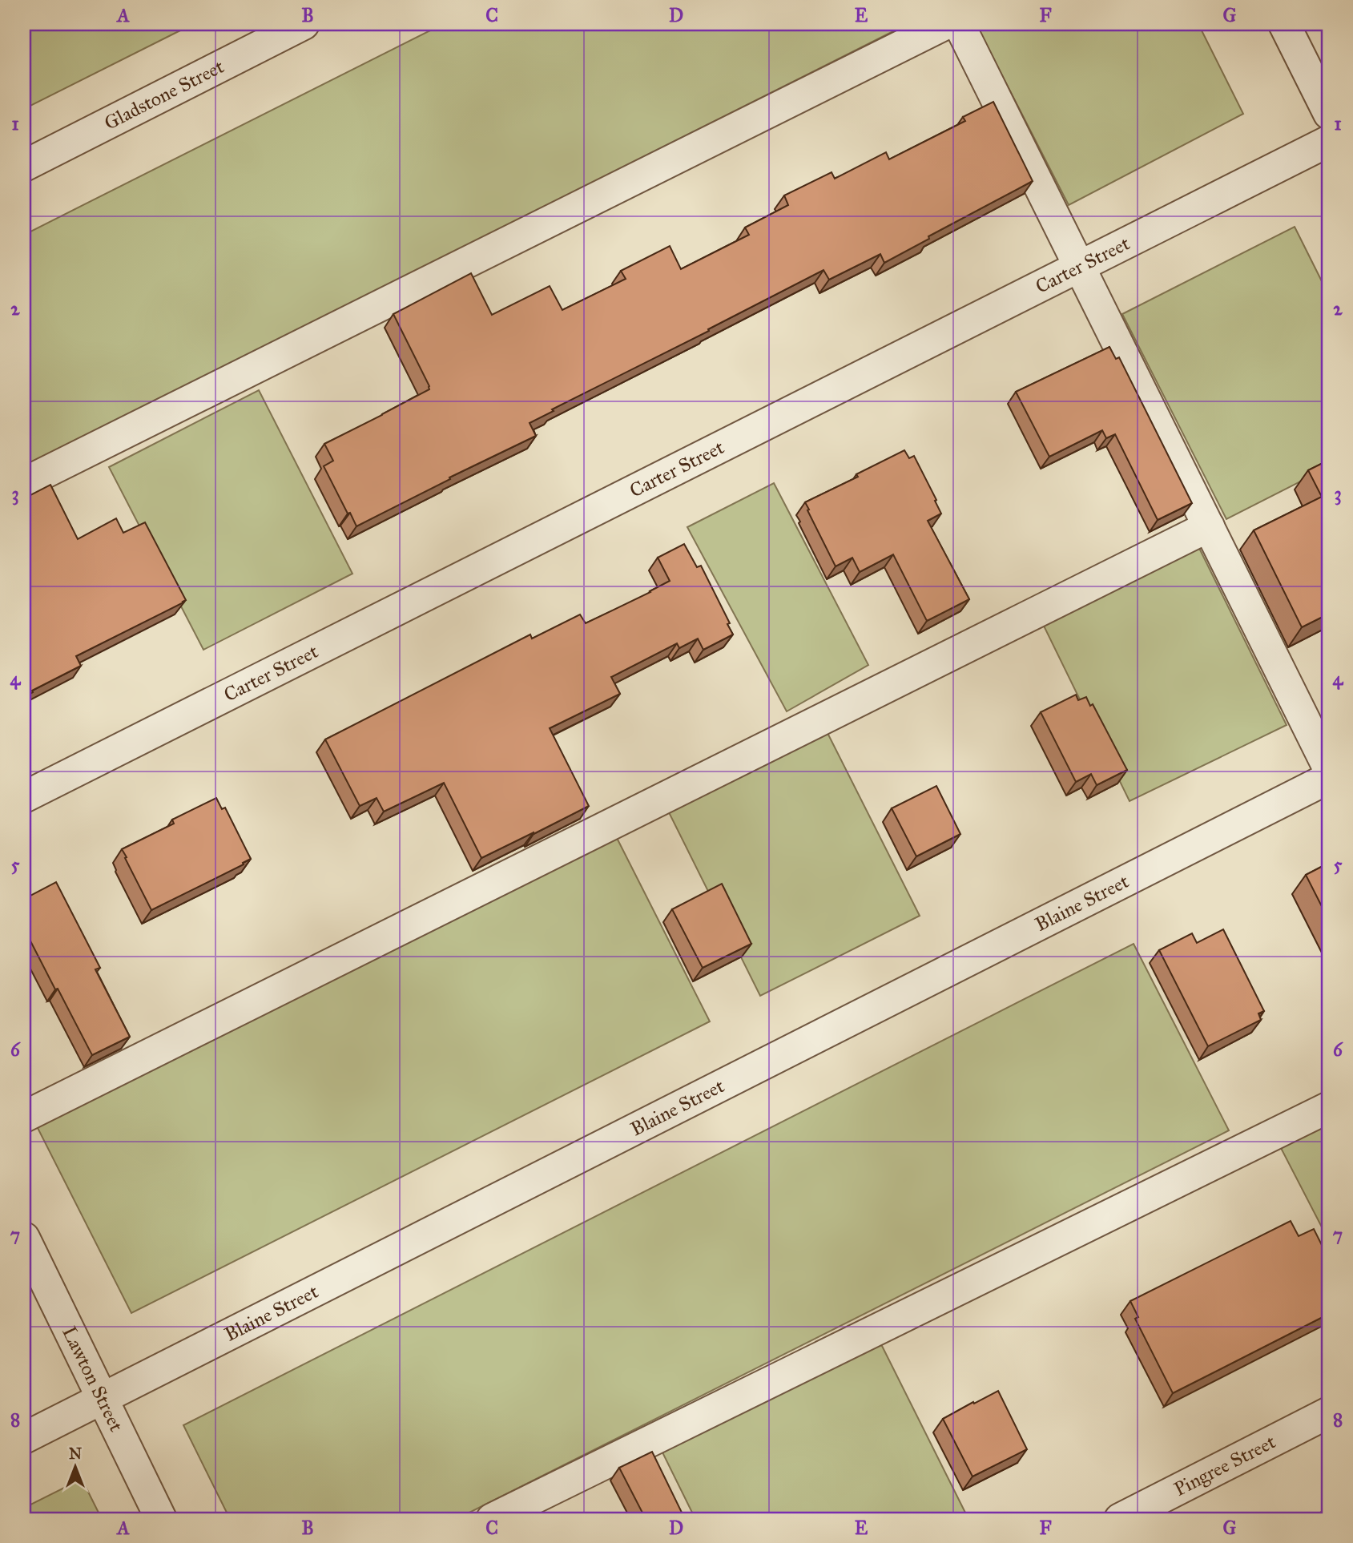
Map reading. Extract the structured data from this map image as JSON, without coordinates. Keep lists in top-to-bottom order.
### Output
{
  "streets": {
    "street": [
      "Gladstone Street",
      "Carter Street",
      "Blaine Street",
      "Lawton Street",
      "Pingree Street"
    ]
  },
  "crossings": [
    ["Blaine Street", "Lawton Street"]
  ],
  "north": "top",
  "grid": {
    "columns": [
      "A",
      "B",
      "C",
      "D",
      "E",
      "F",
      "G"
    ],
    "rows": [
      "1",
      "2",
      "3",
      "4",
      "5",
      "6",
      "7",
      "8"
    ]
  }
}
